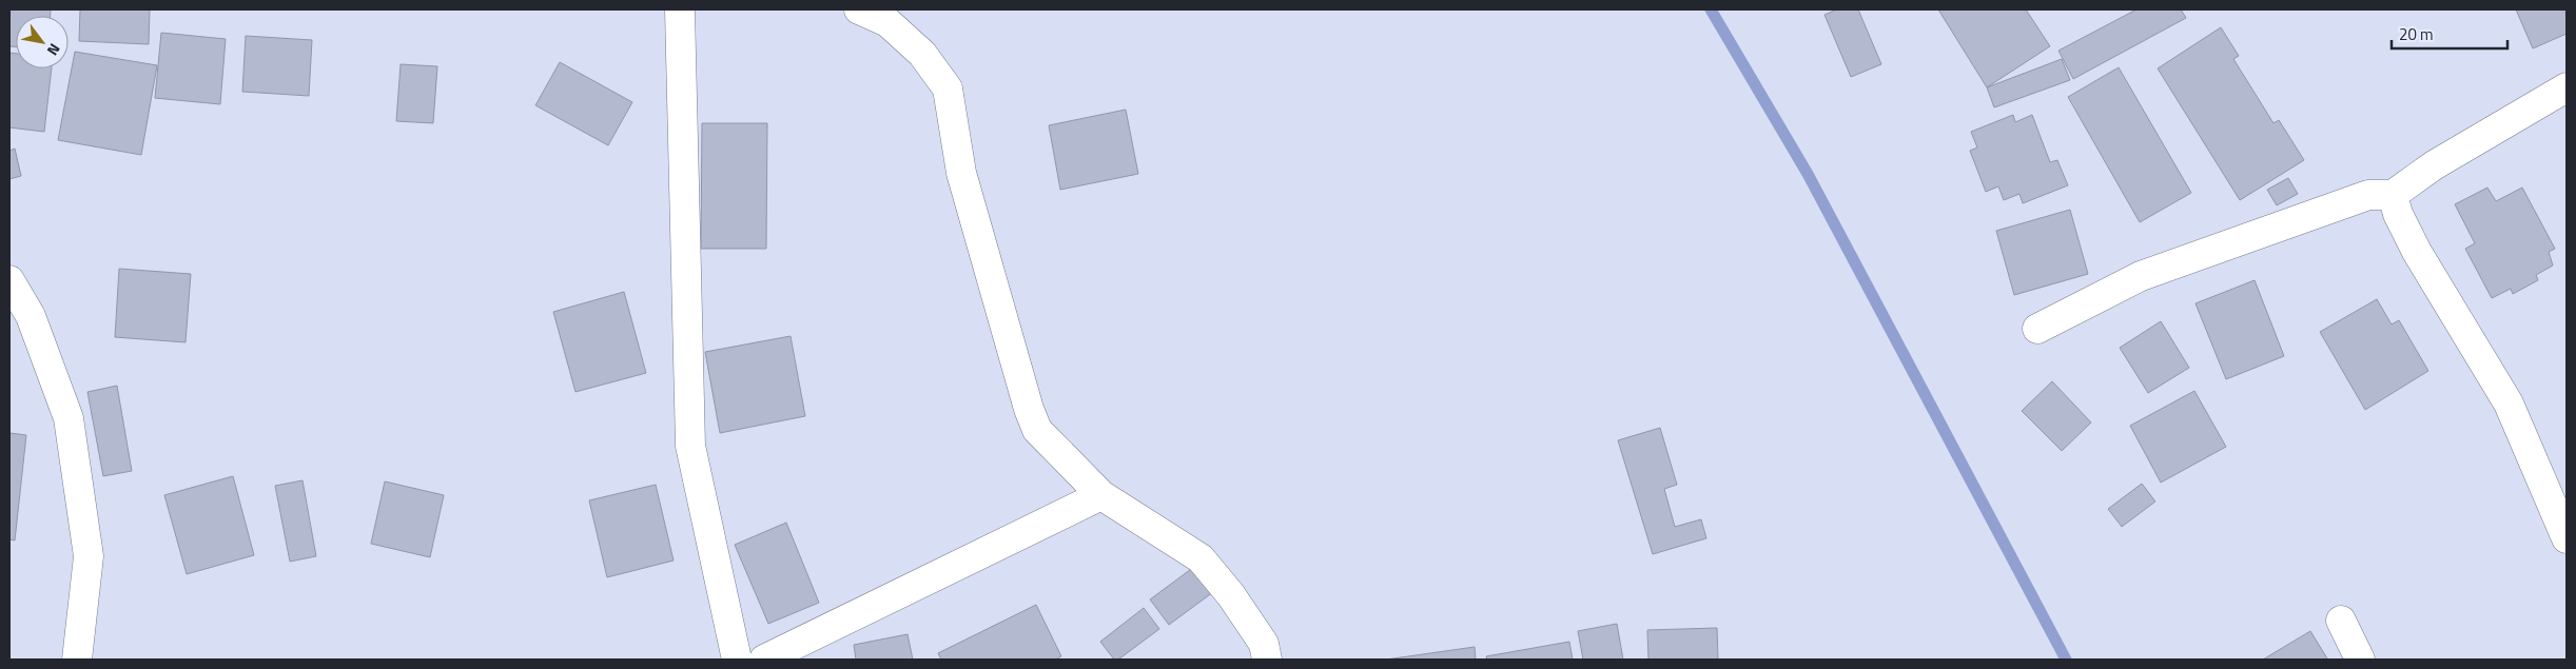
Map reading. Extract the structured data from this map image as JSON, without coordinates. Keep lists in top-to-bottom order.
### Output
{
  "scale_bar": "20 m",
  "north": "bottom right"
}
